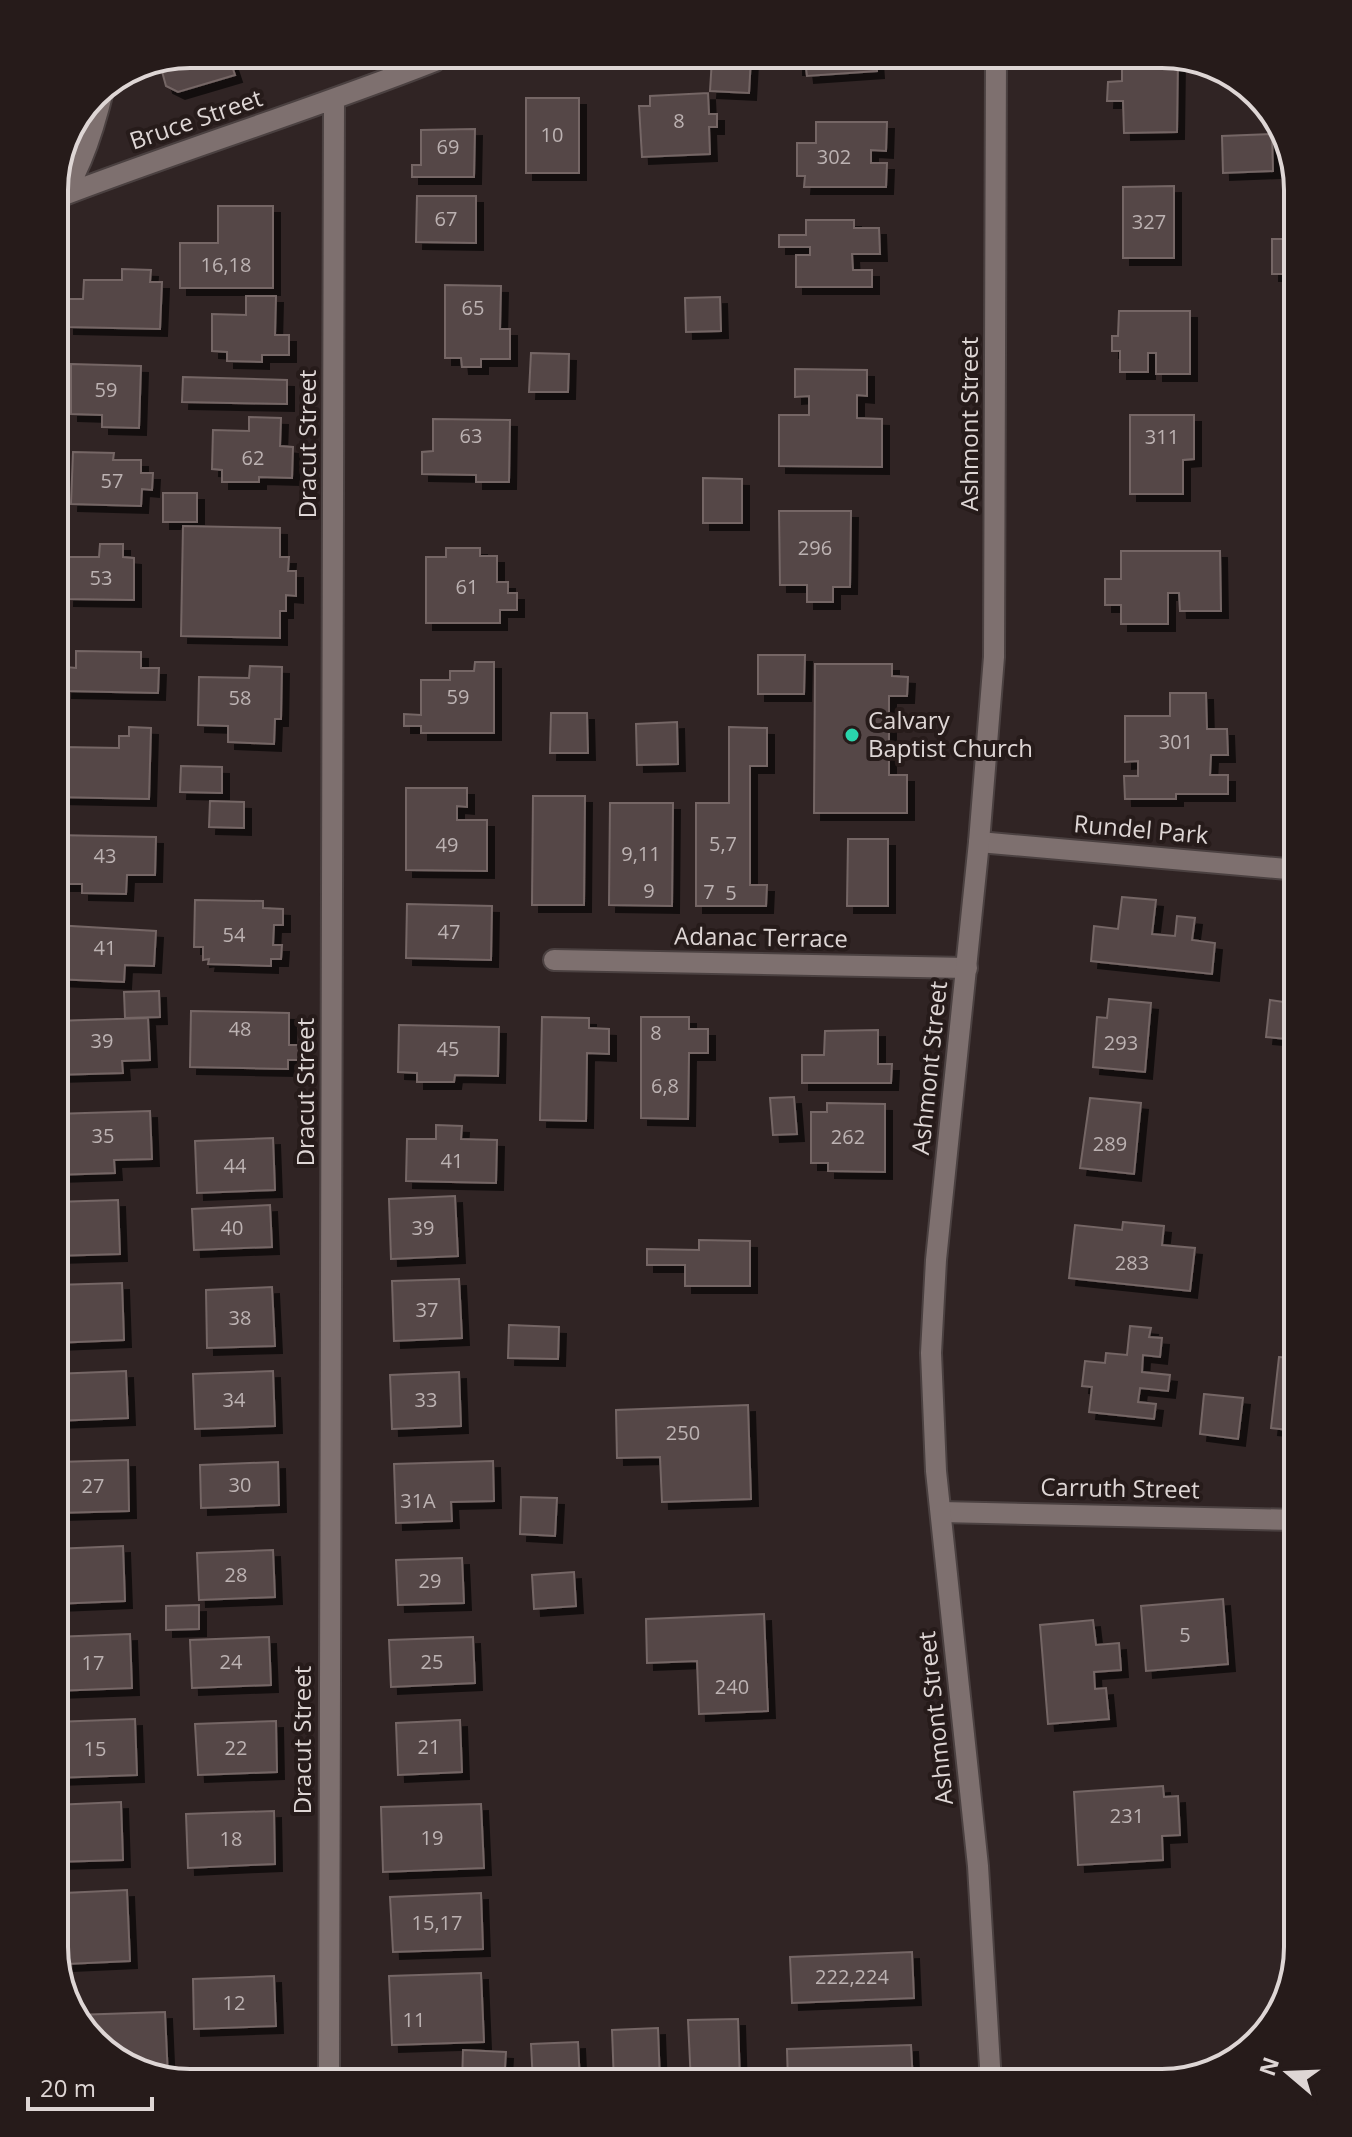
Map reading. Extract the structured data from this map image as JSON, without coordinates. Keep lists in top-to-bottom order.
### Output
{
  "streets": {
    "street": [
      "Bruce Street",
      "Ashmont Street",
      "Dracut Street",
      "Rundel Park",
      "Adanac Terrace",
      "Carruth Street"
    ]
  },
  "crossings": [
    ["Bruce Street", "Dracut Street"],
    ["Ashmont Street", "Rundel Park"],
    ["Ashmont Street", "Adanac Terrace"],
    ["Ashmont Street", "Carruth Street"]
  ],
  "places": ["Calvary Baptist Church"],
  "house_numbers": [
    "8",
    "10",
    "69",
    "302",
    "67",
    "327",
    "16,18",
    "65",
    "59",
    "63",
    "311",
    "62",
    "57",
    "296",
    "53",
    "61",
    "59",
    "58",
    "301",
    "5,7",
    "49",
    "9,11",
    "43",
    "9",
    "7",
    "5",
    "47",
    "54",
    "41",
    "48",
    "8",
    "39",
    "293",
    "45",
    "6,8",
    "35",
    "262",
    "289",
    "41",
    "44",
    "40",
    "39",
    "283",
    "37",
    "38",
    "34",
    "33",
    "250",
    "30",
    "27",
    "31A",
    "28",
    "29",
    "5",
    "24",
    "25",
    "17",
    "240",
    "21",
    "22",
    "15",
    "231",
    "19",
    "18",
    "15,17",
    "222,224",
    "12",
    "11"
  ],
  "scale_bar": "20 m",
  "north": "left"
}
